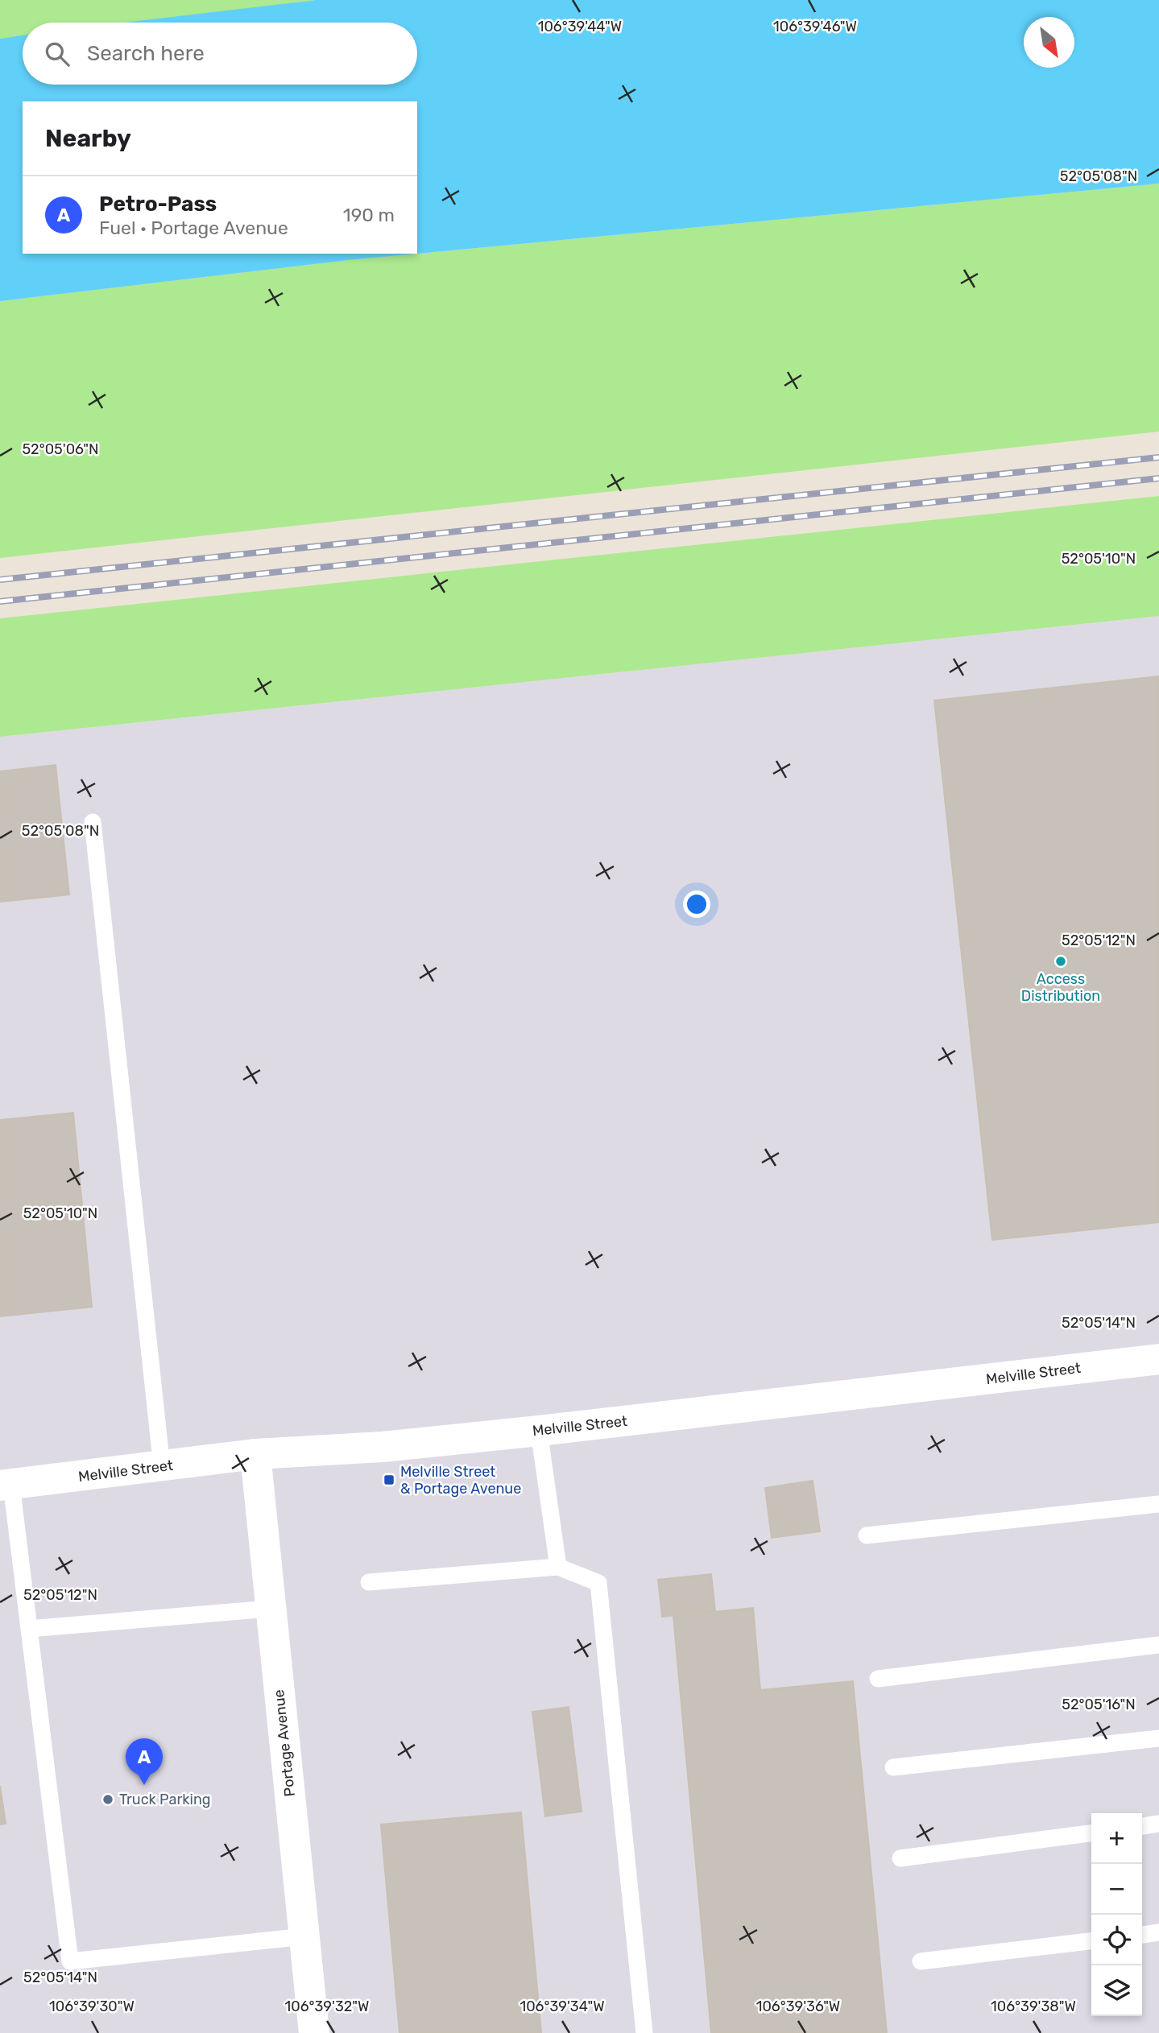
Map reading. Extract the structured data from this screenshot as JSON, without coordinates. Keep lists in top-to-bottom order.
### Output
{
  "streets": {
    "street": ["Melville Street", "Portage Avenue"]
  },
  "crossings": [
    ["Melville Street", "Portage Avenue"]
  ],
  "places": {
    "other": ["Access Distribution", "Truck Parking"],
    "transit": ["Melville Street & Portage Avenue"]
  },
  "north": "bottom right",
  "page": {
    "search": "Search here",
    "heading": "Nearby",
    "list": [
      {
        "mark": "A",
        "name": "Petro-Pass",
        "note": "Fuel · Portage Avenue",
        "value": "190 m"
      }
    ],
    "pins": "A",
    "map_buttons": ["+", "−"]
  },
  "coordinates": [
    "106°39'44\"W",
    "106°39'46\"W",
    "52°05'08\"N",
    "52°05'06\"N",
    "52°05'10\"N",
    "52°05'12\"N",
    "52°05'14\"N",
    "52°05'16\"N",
    "106°39'30\"W",
    "106°39'32\"W",
    "106°39'34\"W",
    "106°39'36\"W",
    "106°39'38\"W"
  ]
}
